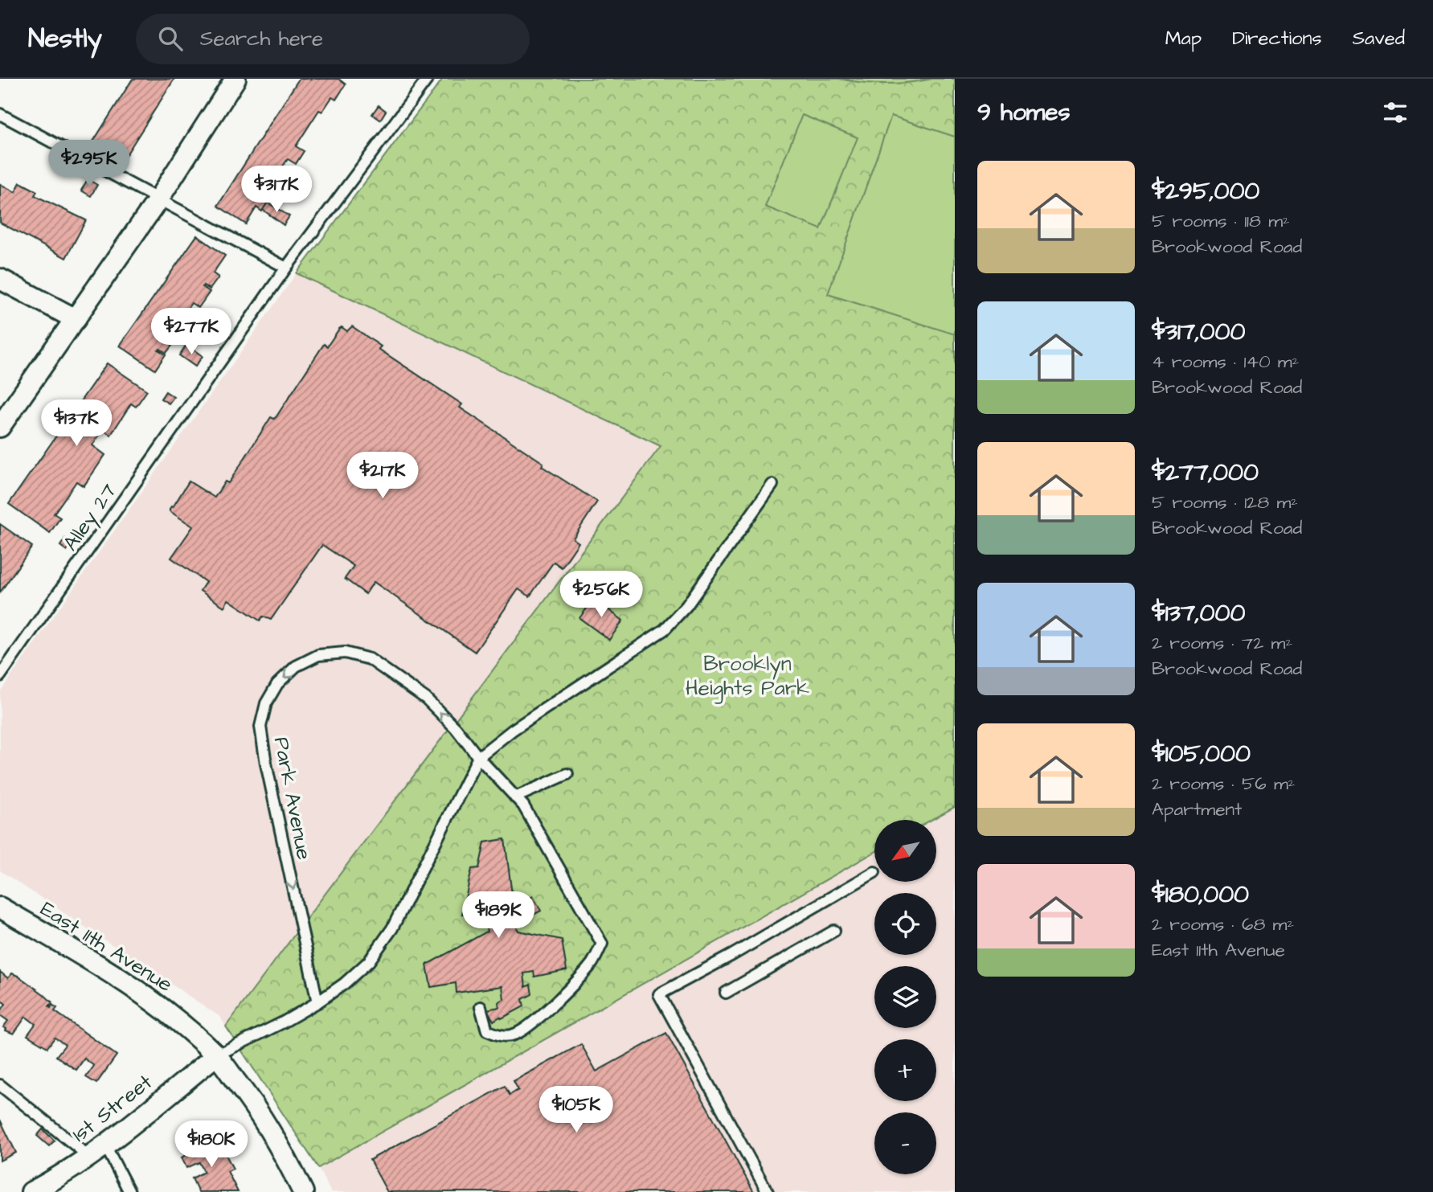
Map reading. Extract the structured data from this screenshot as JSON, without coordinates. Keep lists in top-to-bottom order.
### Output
{
  "streets": {
    "street": ["East 11th Avenue", "1st Street"],
    "lane": ["Alley 27", "Park Avenue"]
  },
  "crossings": [
    ["East 11th Avenue", "1st Street"]
  ],
  "parks": ["Brooklyn Heights Park"],
  "north": "bottom left",
  "page": {
    "header": "Nestly",
    "search": "Search here",
    "nav": ["Map", "Directions", "Saved"],
    "heading": "9 homes",
    "price": [
      "$295K",
      "$317K",
      "$277K",
      "$137K",
      "$217K",
      "$256K",
      "$189K",
      "$105K",
      "$180K"
    ],
    "list": [
      {
        "name": "$295,000",
        "note": "5 rooms · 118 m² · Brookwood Road"
      },
      {
        "name": "$317,000",
        "note": "4 rooms · 140 m² · Brookwood Road"
      },
      {
        "name": "$277,000",
        "note": "5 rooms · 128 m² · Brookwood Road"
      },
      {
        "name": "$137,000",
        "note": "2 rooms · 72 m² · Brookwood Road"
      },
      {
        "name": "$105,000",
        "note": "2 rooms · 56 m² · Apartment"
      },
      {
        "name": "$180,000",
        "note": "2 rooms · 68 m² · East 11th Avenue"
      }
    ],
    "map_buttons": ["+", "−"]
  }
}
